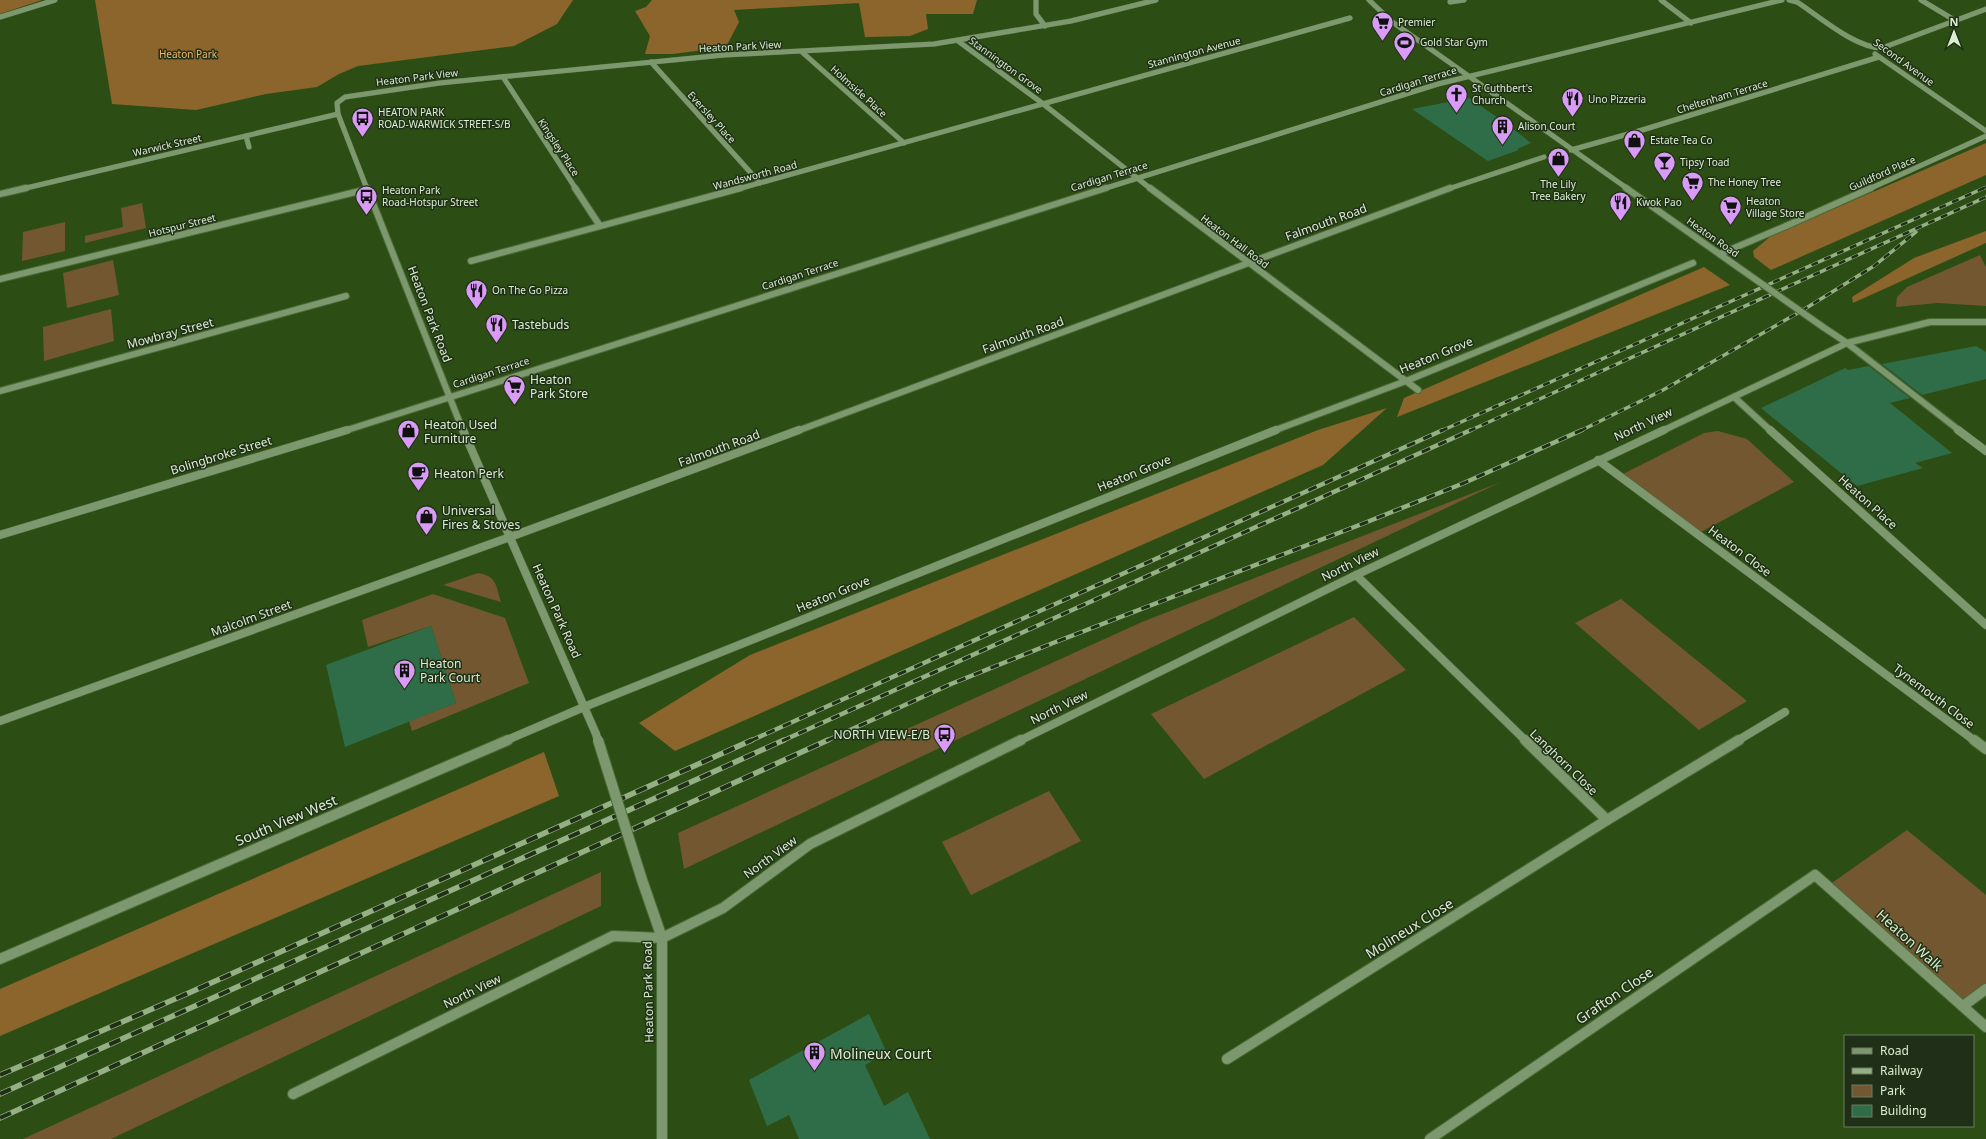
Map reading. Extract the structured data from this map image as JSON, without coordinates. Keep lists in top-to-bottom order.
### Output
{
  "streets": {
    "street": [
      "Heaton Park View",
      "Stannington Avenue",
      "Second Avenue",
      "Stannington Grove",
      "Cardigan Terrace",
      "Holmside Place",
      "Cheltenham Terrace",
      "Eversley Place",
      "Warwick Street",
      "Kingsley Place",
      "Guildford Place",
      "Wandsworth Road",
      "Falmouth Road",
      "Hotspur Street",
      "Heaton Road",
      "Heaton Hall Road",
      "Heaton Park Road",
      "Mowbray Street",
      "Heaton Grove",
      "North View",
      "Bolingbroke Street",
      "Heaton Place",
      "Heaton Close",
      "Malcolm Street",
      "Tynemouth Close",
      "Langhorn Close",
      "South View West",
      "Molineux Close",
      "Heaton Walk",
      "Grafton Close"
    ]
  },
  "crossings": [
    ["Heaton Park View", "Stannington Grove"],
    ["Heaton Park View", "Holmside Place"],
    ["Heaton Park View", "Eversley Place"],
    ["Heaton Park View", "Warwick Street"],
    ["Heaton Park View", "Kingsley Place"],
    ["Heaton Park View", "Heaton Park Road"],
    ["Stannington Avenue", "Stannington Grove"],
    ["Stannington Avenue", "Wandsworth Road"],
    ["Stannington Avenue", "Heaton Hall Road"],
    ["Second Avenue", "Cheltenham Terrace"],
    ["Stannington Grove", "Wandsworth Road"],
    ["Stannington Grove", "Heaton Hall Road"],
    ["Cardigan Terrace", "Heaton Road"],
    ["Cardigan Terrace", "Heaton Hall Road"],
    ["Cardigan Terrace", "Heaton Park Road"],
    ["Cardigan Terrace", "Bolingbroke Street"],
    ["Holmside Place", "Wandsworth Road"],
    ["Cheltenham Terrace", "Heaton Road"],
    ["Eversley Place", "Wandsworth Road"],
    ["Warwick Street", "Heaton Park Road"],
    ["Kingsley Place", "Wandsworth Road"],
    ["Guildford Place", "Heaton Road"],
    ["Wandsworth Road", "Heaton Hall Road"],
    ["Falmouth Road", "Heaton Hall Road"],
    ["Falmouth Road", "Heaton Park Road"],
    ["Falmouth Road", "Malcolm Street"],
    ["Hotspur Street", "Heaton Park Road"],
    ["Heaton Road", "North View"],
    ["Heaton Hall Road", "Heaton Grove"],
    ["Heaton Park Road", "Heaton Grove"],
    ["Heaton Park Road", "North View"],
    ["Heaton Park Road", "Bolingbroke Street"],
    ["Heaton Park Road", "Malcolm Street"],
    ["Heaton Park Road", "South View West"],
    ["Heaton Grove", "South View West"],
    ["North View", "Heaton Place"],
    ["North View", "Heaton Close"],
    ["North View", "Langhorn Close"],
    ["Heaton Close", "Tynemouth Close"],
    ["Langhorn Close", "Molineux Close"],
    ["Heaton Walk", "Grafton Close"]
  ],
  "parks": ["Heaton Park"],
  "places": {
    "supermarket": [
      "Premier",
      "The Honey Tree",
      "Heaton Village Store",
      "Heaton Park Store"
    ],
    "sports": ["Gold Star Gym"],
    "church": ["St Cuthbert's Church"],
    "restaurant": [
      "Uno Pizzeria",
      "Kwok Pao",
      "On The Go Pizza",
      "Tastebuds"
    ],
    "bus stop": ["HEATON PARK ROAD-WARWICK STREET-S/B", "Heaton Park Road-Hotspur Street", "NORTH VIEW-E/B"],
    "building": ["Alison Court", "Heaton Park Court", "Molineux Court"],
    "shop": [
      "Estate Tea Co",
      "The Lily Tree Bakery",
      "Heaton Used Furniture",
      "Universal Fires & Stoves"
    ],
    "bar": ["Tipsy Toad"],
    "cafe": ["Heaton Perk"]
  },
  "legend": [
    "Road",
    "Railway",
    "Park",
    "Building"
  ],
  "north": "top"
}
